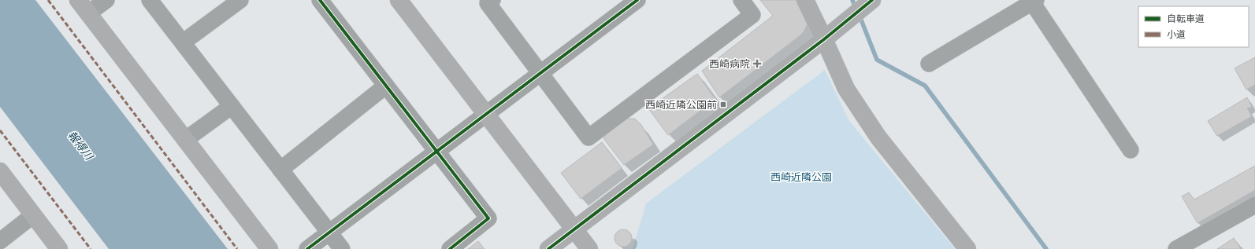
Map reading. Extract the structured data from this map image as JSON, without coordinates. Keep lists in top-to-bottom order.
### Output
{
  "water": ["報得川"],
  "parks": ["西崎近隣公園"],
  "places": {
    "health": ["西崎病院"],
    "transit": ["西崎近隣公園前"]
  },
  "legend": ["自転車道", "小道"]
}
